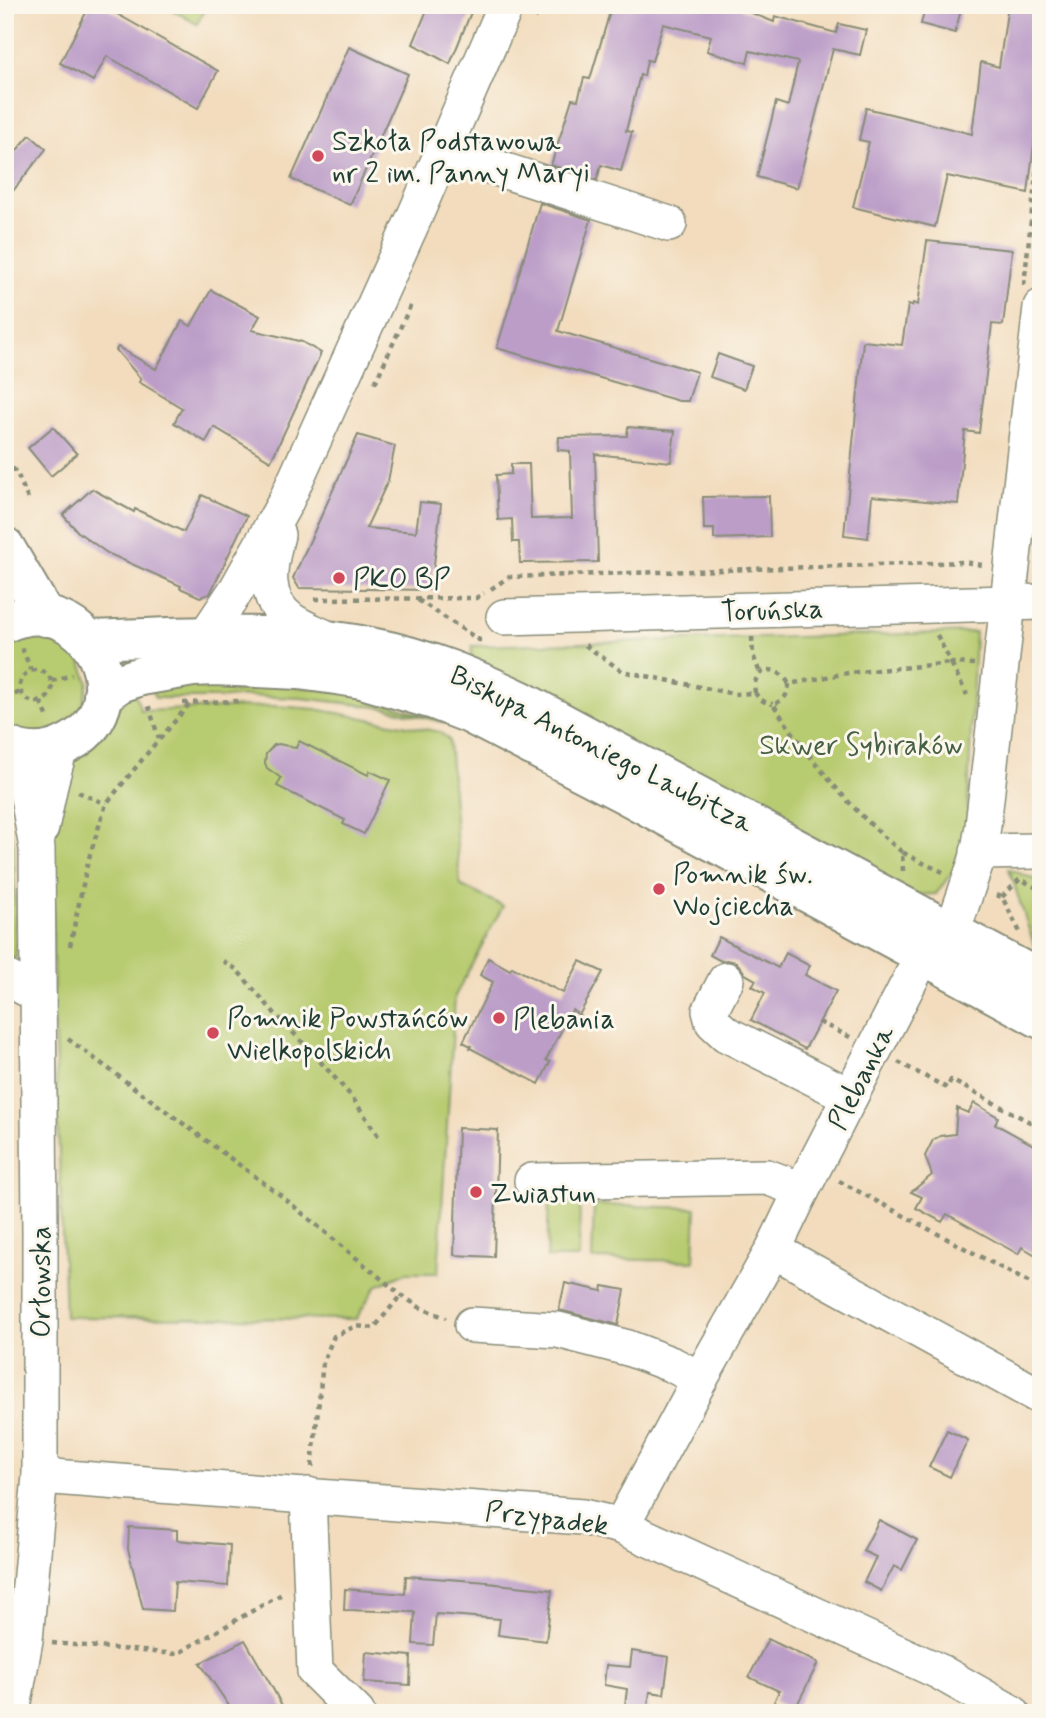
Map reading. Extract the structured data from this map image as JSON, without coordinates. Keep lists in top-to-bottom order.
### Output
{
  "streets": {
    "main road": ["Biskupa Antoniego Laubitza"],
    "street": [
      "Toruńska",
      "Plebanka",
      "Orłowska",
      "Przypadek"
    ]
  },
  "crossings": [
    ["Toruńska", "Plebanka"],
    ["Biskupa Antoniego Laubitza", "Plebanka"],
    ["Plebanka", "Przypadek"],
    ["Orłowska", "Przypadek"]
  ],
  "parks": ["Skwer Sybiraków"],
  "places": [
    "Szkoła Podstawowa nr 2 im. Panny Maryi",
    "PKO BP",
    "Pomnik św. Wojciecha",
    "Plebania",
    "Pomnik Powstańców Wielkopolskich",
    "Zwiastun"
  ]
}
